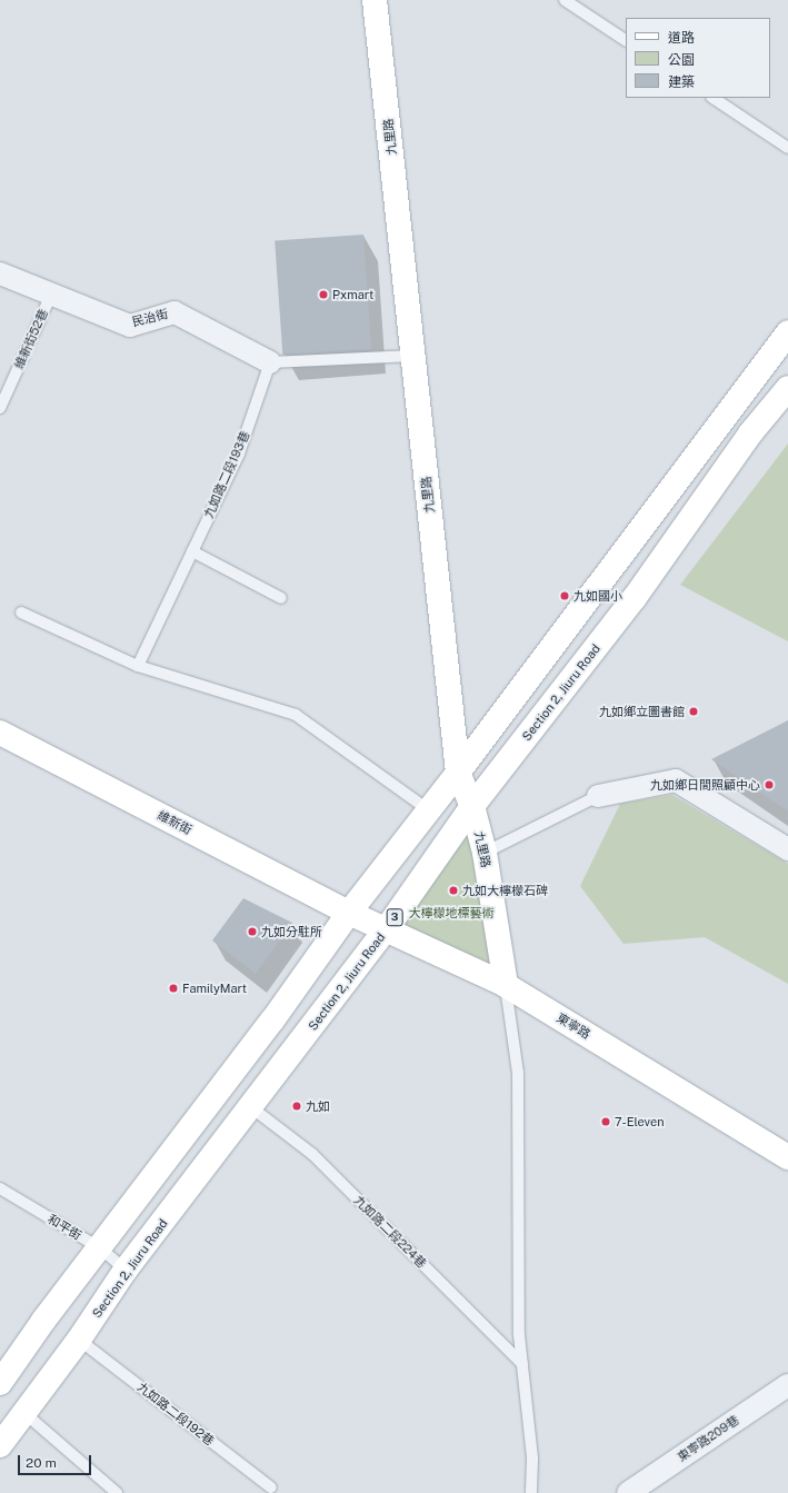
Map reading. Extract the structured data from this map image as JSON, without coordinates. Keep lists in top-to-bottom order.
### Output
{
  "streets": {
    "main road": [
      "九里路",
      "Section 2, Jiuru Road",
      "維新街",
      "3",
      "東寧路"
    ],
    "street": ["民治街", "東寧路209巷"],
    "lane": [
      "維新街52巷",
      "九如路二段193巷",
      "和平街",
      "九如路二段224巷",
      "九如路二段192巷"
    ]
  },
  "crossings": [
    ["九里路", "Section 2, Jiuru Road"],
    ["九里路", "東寧路"],
    ["民治街", "維新街52巷"],
    ["民治街", "九如路二段193巷"],
    ["Section 2, Jiuru Road", "東寧路"],
    ["Section 2, Jiuru Road", "和平街"],
    ["Section 2, Jiuru Road", "九如路二段224巷"],
    ["Section 2, Jiuru Road", "九如路二段192巷"],
    ["維新街", "東寧路"]
  ],
  "parks": ["大檸檬地標藝術"],
  "places": [
    "Pxmart",
    "九如國小",
    "九如鄉立圖書館",
    "九如鄉日間照顧中心",
    "九如大檸檬石碑",
    "九如分駐所",
    "FamilyMart",
    "九如",
    "7-Eleven"
  ],
  "legend": ["道路", "公園", "建築"],
  "scale_bar": "20 m"
}
